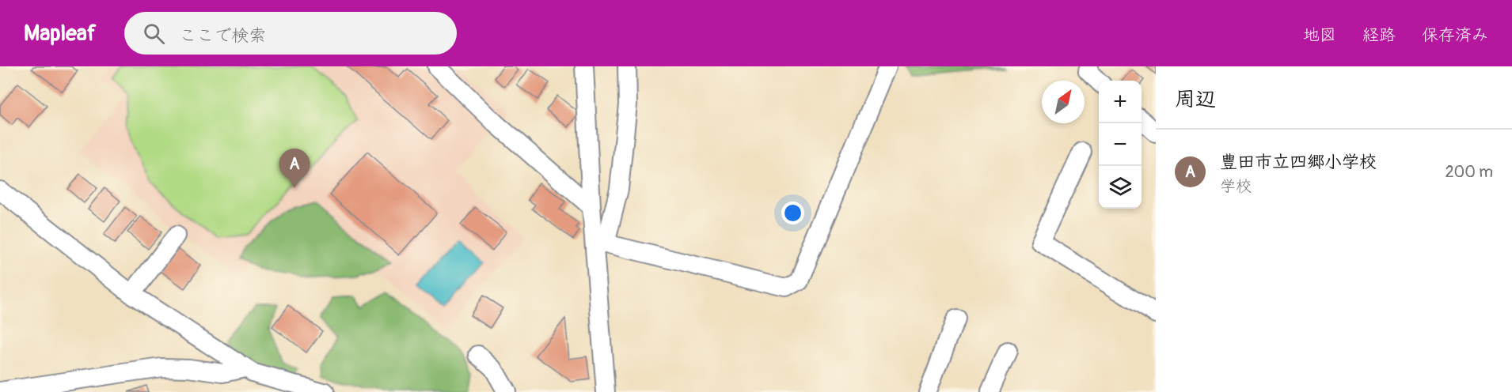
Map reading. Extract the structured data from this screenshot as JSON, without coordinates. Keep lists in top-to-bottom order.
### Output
{
  "north": "top right",
  "page": {
    "header": "Mapleaf",
    "search": "ここで検索",
    "nav": ["地図", "経路", "保存済み"],
    "heading": "周辺",
    "map_buttons": ["+", "−"],
    "list": [
      {
        "mark": "A",
        "name": "豊田市立四郷小学校",
        "note": "学校",
        "value": "200 m"
      }
    ],
    "pins": "A"
  }
}
